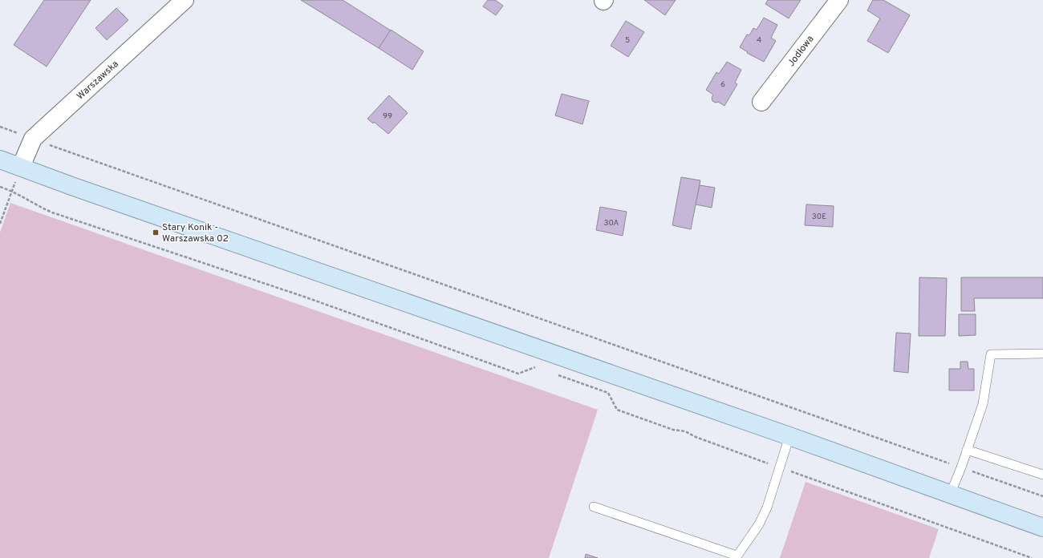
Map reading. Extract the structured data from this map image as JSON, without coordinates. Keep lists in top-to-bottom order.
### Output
{
  "streets": {
    "street": ["Jodłowa", "Warszawska"]
  },
  "places": {
    "transit": ["Stary Konik - Warszawska 02"]
  },
  "house_numbers": [
    "5",
    "4",
    "6",
    "99",
    "30E",
    "30A"
  ]
}
